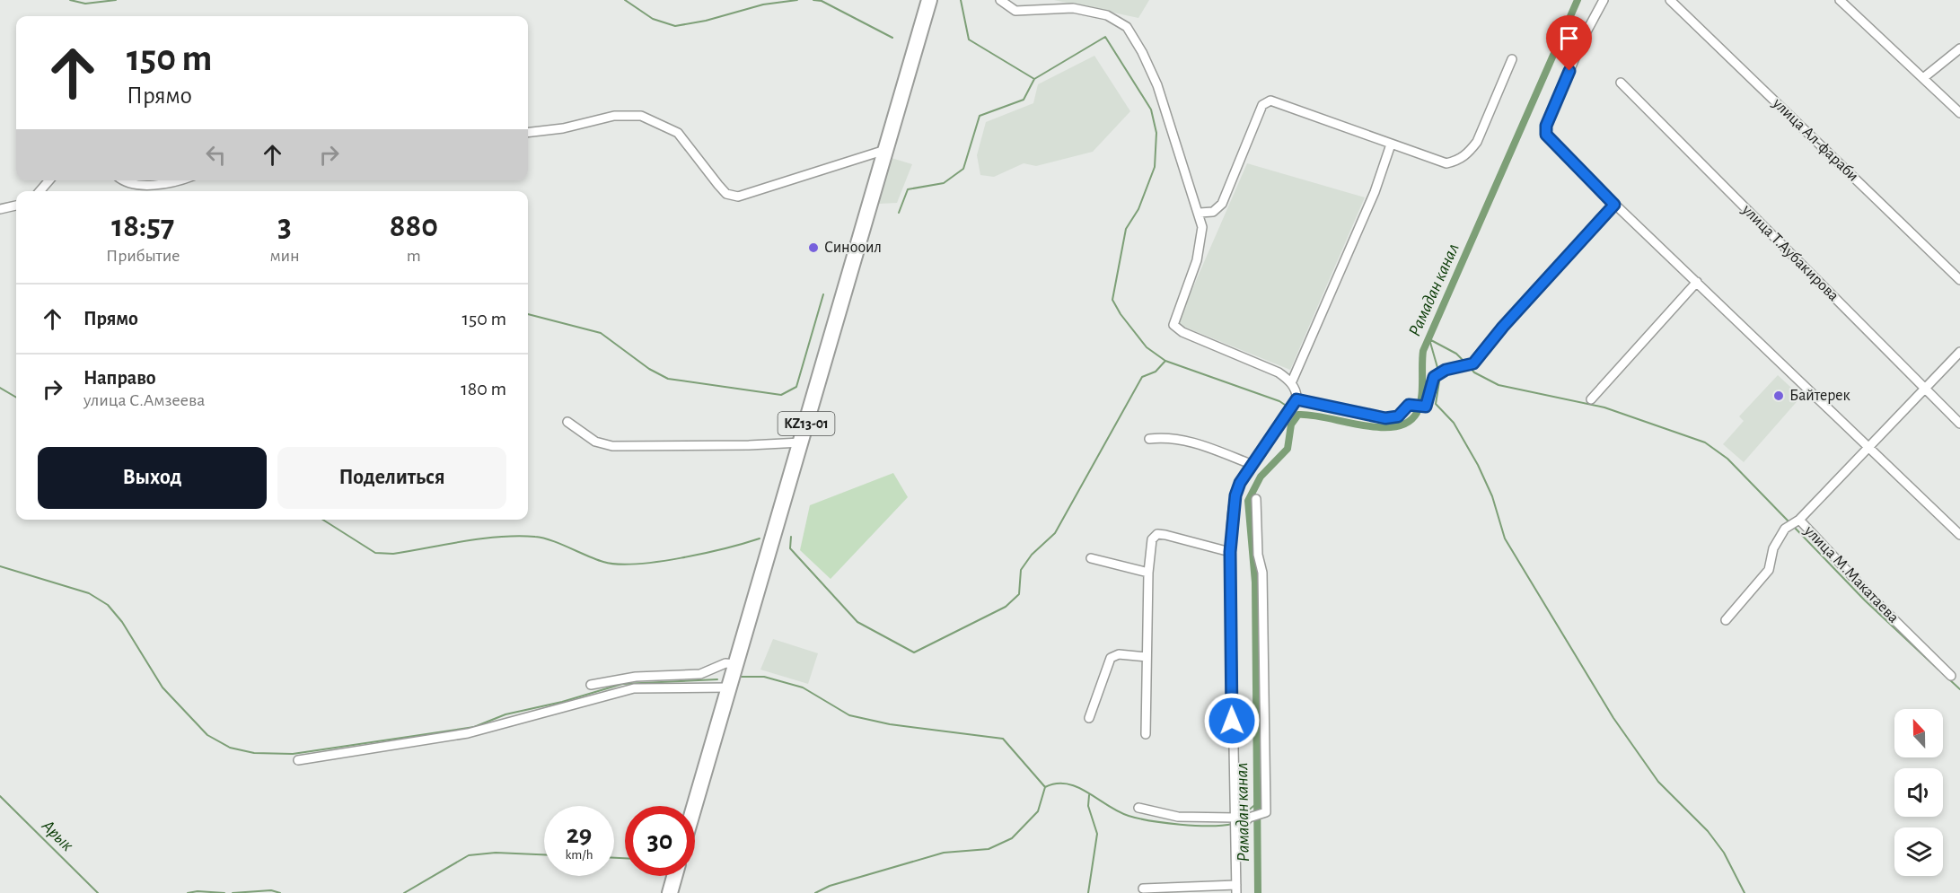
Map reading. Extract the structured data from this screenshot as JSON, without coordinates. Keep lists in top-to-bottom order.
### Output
{
  "streets": {
    "highway": ["KZ13-01"],
    "street": ["улица Ал-фараби", "улица Т.Аубакирова", "улица М.Макатаева"]
  },
  "crossings": [
    ["улица Т.Аубакирова", "улица М.Макатаева"]
  ],
  "water": ["Рамадан канал", "Арык"],
  "places": ["Синооил", "Байтерек"],
  "north": "top",
  "page": {
    "turn": ["150 m", "Прямо"],
    "eta": [
      "18:57",
      "Прибытие",
      "3",
      "мин",
      "880",
      "m"
    ],
    "list": [
      {
        "name": "Прямо",
        "value": "150 m"
      },
      {
        "name": "Направо",
        "note": "улица С.Амзеева",
        "value": "180 m"
      }
    ],
    "buttons": ["Выход", "Поделиться"],
    "speed": "29 km/h",
    "limit": "30"
  }
}
